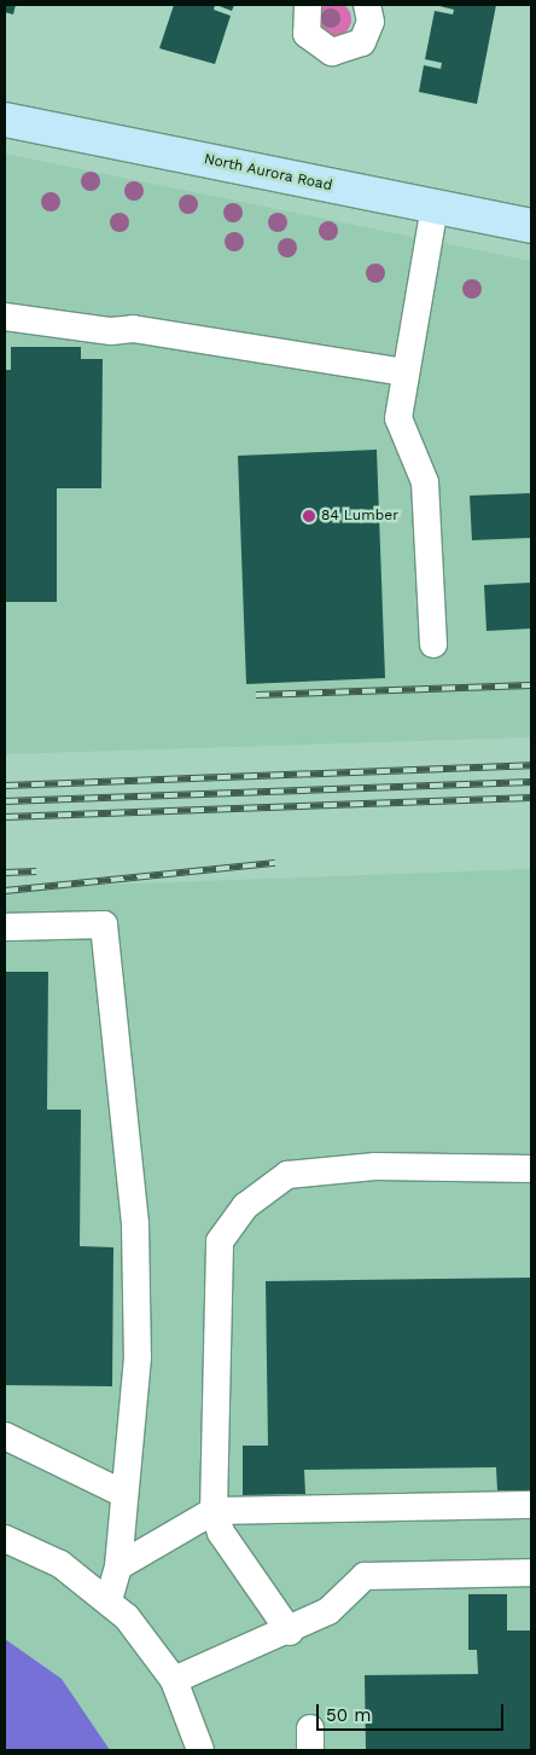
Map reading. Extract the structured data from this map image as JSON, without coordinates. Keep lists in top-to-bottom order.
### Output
{
  "streets": {
    "main road": ["North Aurora Road"]
  },
  "places": ["84 Lumber"],
  "scale_bar": "50 m"
}
